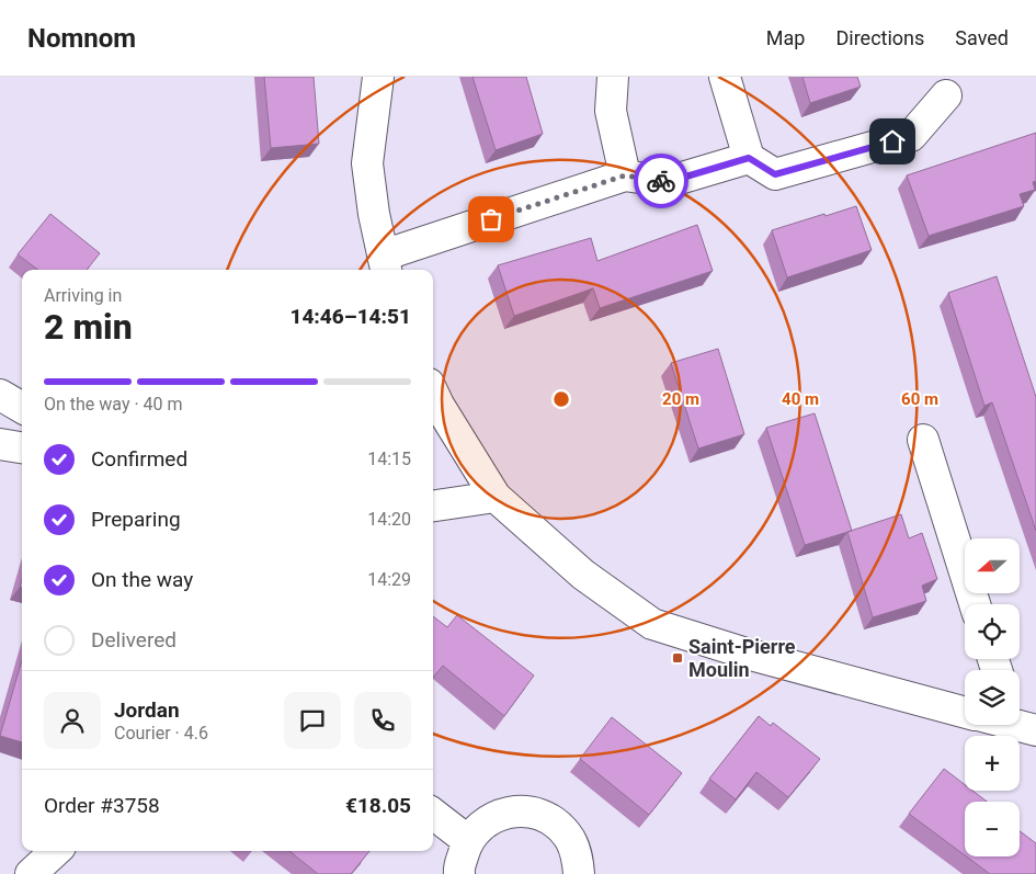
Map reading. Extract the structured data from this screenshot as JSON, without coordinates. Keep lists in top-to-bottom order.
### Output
{
  "places": {
    "transit": ["Saint-Pierre Moulin"]
  },
  "north": "left",
  "page": {
    "header": "Nomnom",
    "nav": ["Map", "Directions", "Saved"],
    "heading": ["2 min", "Arriving in", "14:46–14:51"],
    "panel": [
      "Jordan",
      "Courier · 4.6",
      "Order #3758",
      "€18.05"
    ],
    "bar": "On the way · 40 m",
    "list": [
      ["Confirmed", "14:15"],
      ["Preparing", "14:20"],
      ["On the way", "14:29"],
      "Delivered"
    ],
    "map_buttons": ["+", "−"]
  },
  "rings": ["20 m", "40 m", "60 m"]
}
